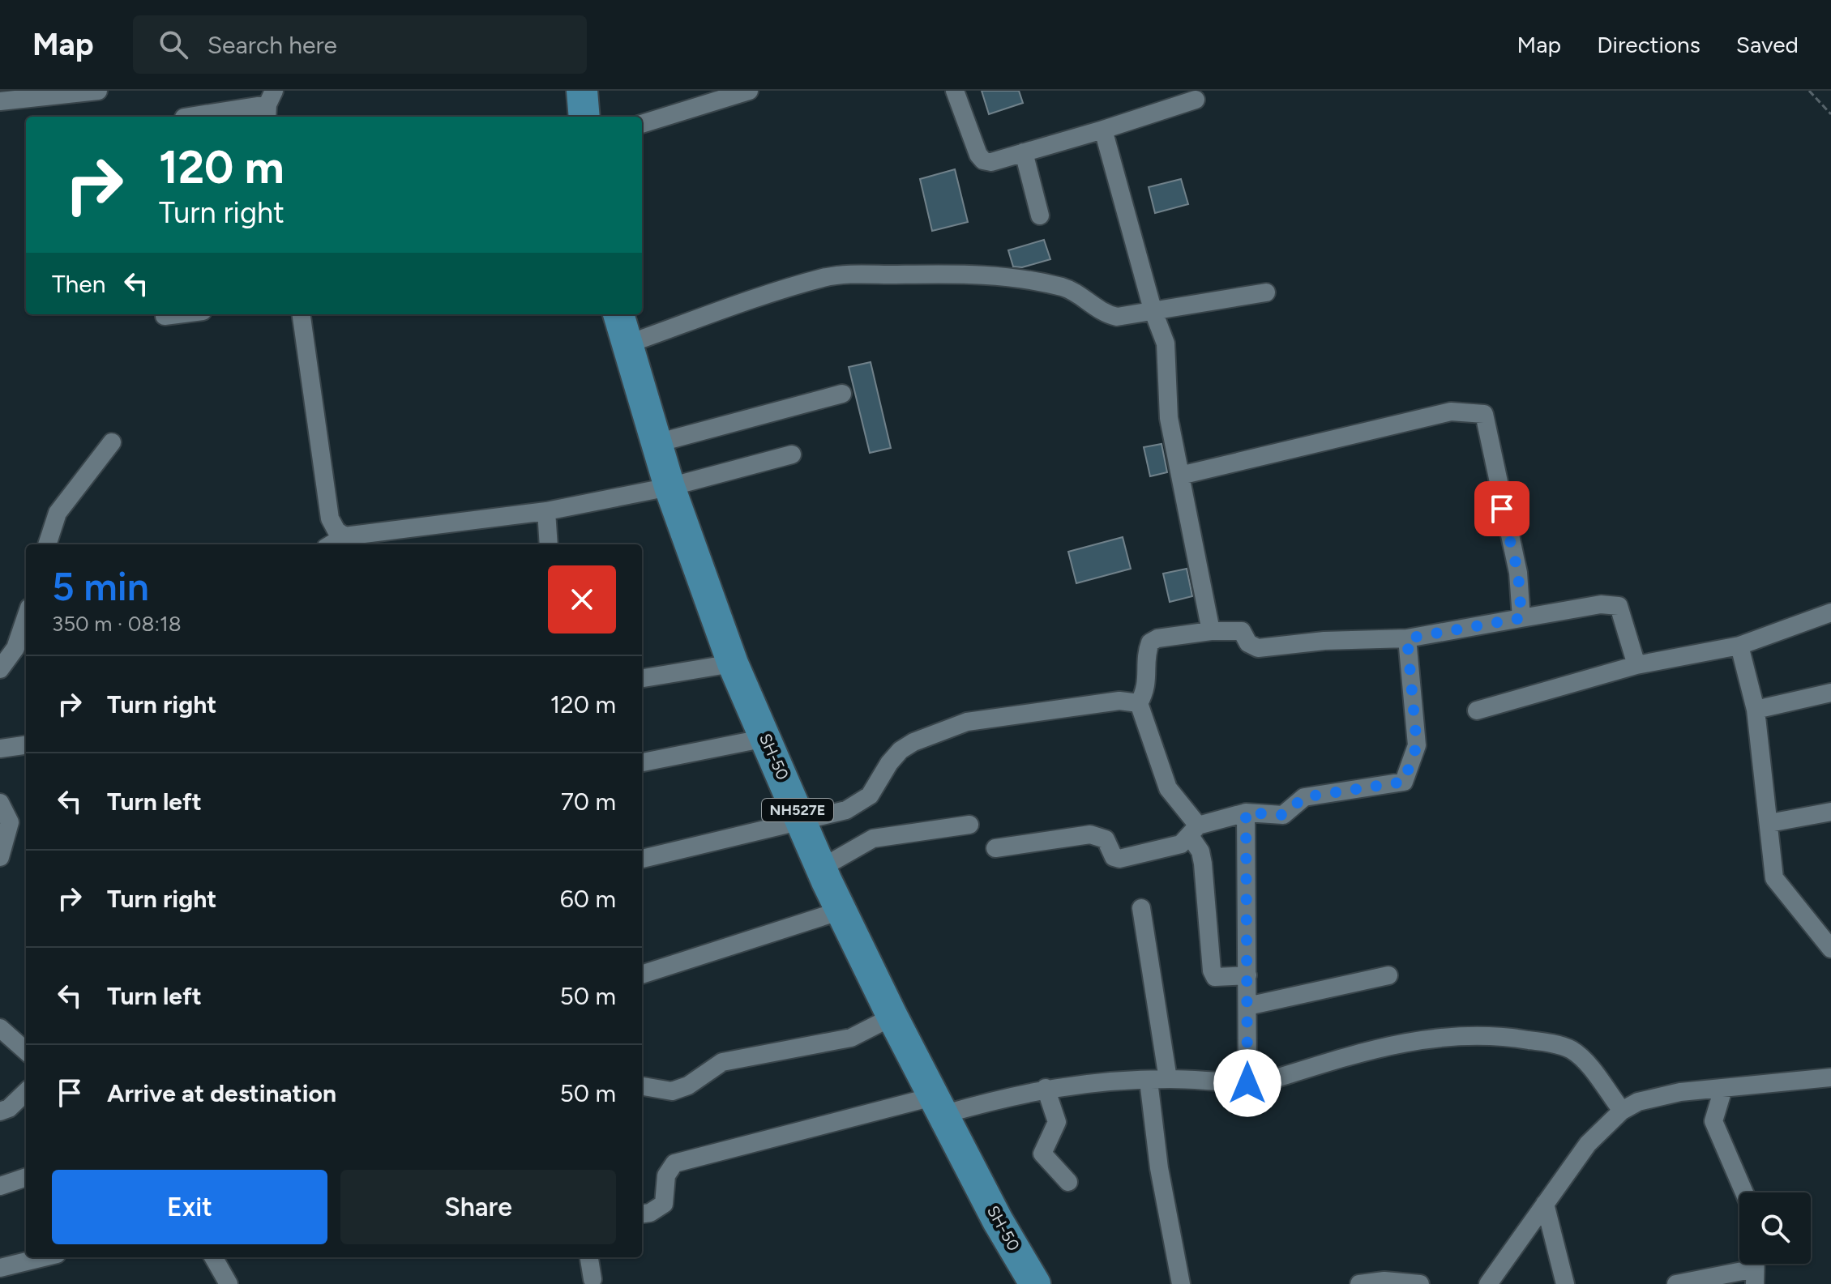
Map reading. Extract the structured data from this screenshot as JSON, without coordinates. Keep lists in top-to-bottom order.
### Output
{
  "streets": {
    "highway": ["SH-50", "NH527E"]
  },
  "page": {
    "header": "Map",
    "search": "Search here",
    "nav": ["Map", "Directions", "Saved"],
    "turn": ["120 m", "Turn right"],
    "then": "Then",
    "heading": ["5 min", "350 m · 08:18"],
    "list": [
      {
        "name": "Turn right",
        "value": "120 m"
      },
      {
        "name": "Turn left",
        "value": "70 m"
      },
      {
        "name": "Turn right",
        "value": "60 m"
      },
      {
        "name": "Turn left",
        "value": "50 m"
      },
      {
        "name": "Arrive at destination",
        "value": "50 m"
      }
    ],
    "buttons": ["Exit", "Share"]
  }
}
